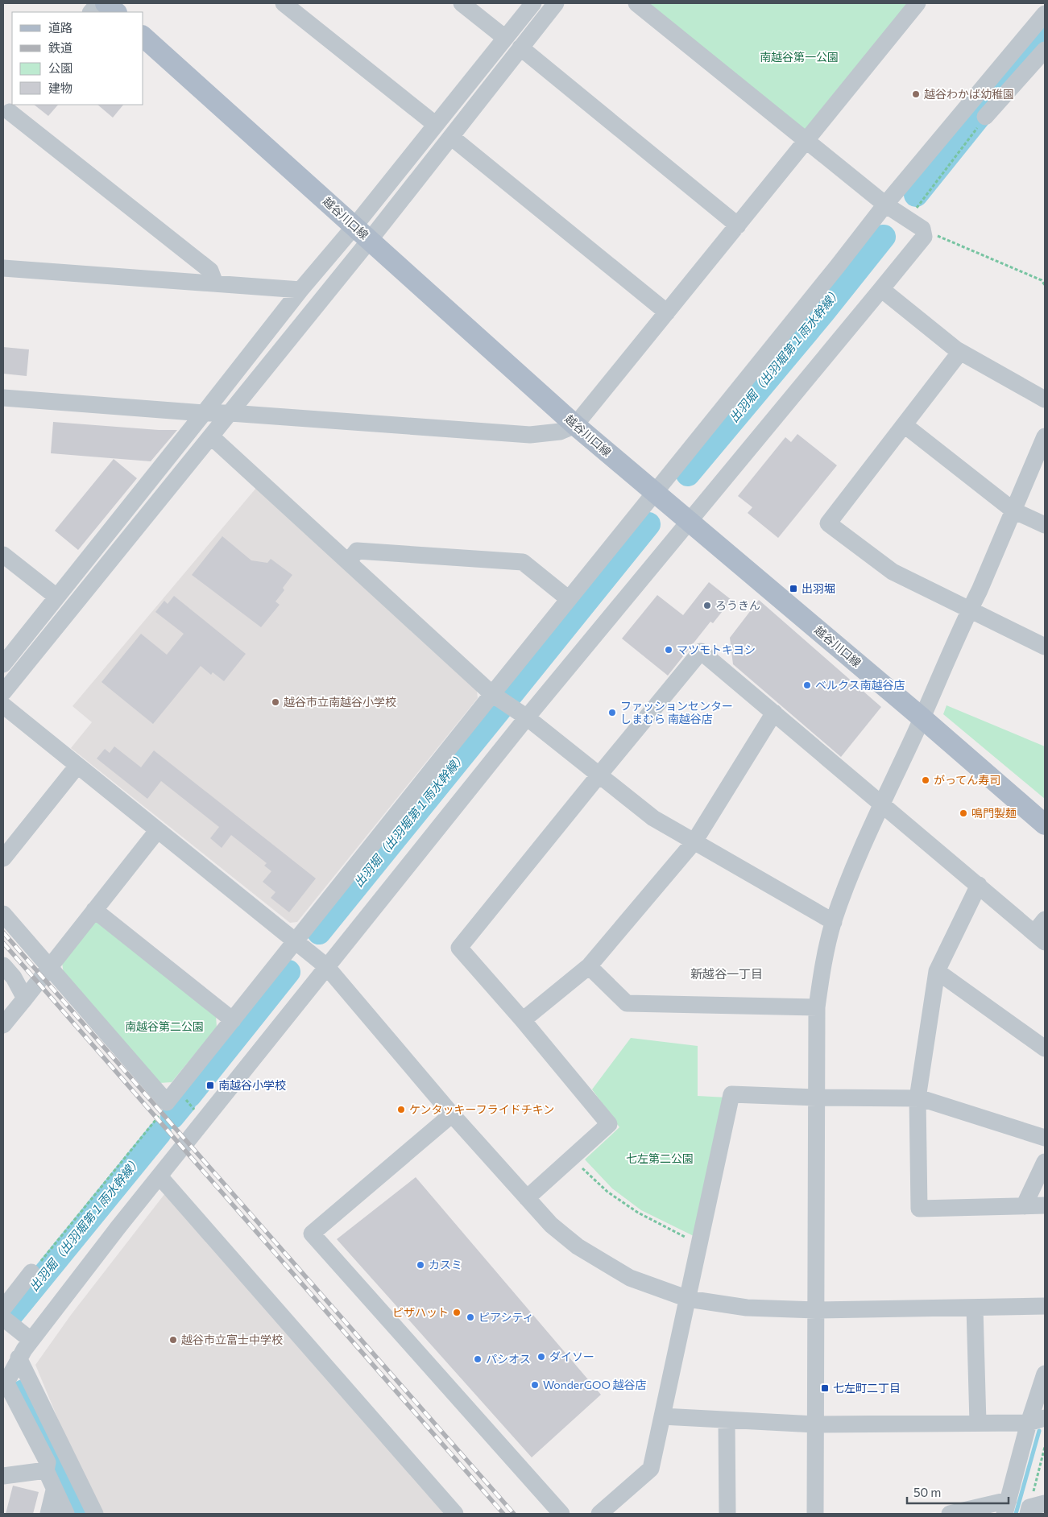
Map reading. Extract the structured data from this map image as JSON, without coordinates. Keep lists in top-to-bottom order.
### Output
{
  "streets": {
    "main road": ["越谷川口線"]
  },
  "districts": ["新越谷一丁目"],
  "water": ["出羽堀（出羽堀第１雨水幹線）"],
  "parks": ["南越谷第一公園", "南越谷第二公園", "七左第二公園"],
  "places": {
    "other": [
      "越谷わかば幼稚園",
      "ろうきん",
      "マツモトキヨシ",
      "ベルクス南越谷店",
      "越谷市立南越谷小学校",
      "ファッションセンター しまむら 南越谷店",
      "がってん寿司",
      "鳴門製麺",
      "ケンタッキーフライドチキン",
      "カスミ",
      "ピザハット",
      "ピアシティ",
      "越谷市立富士中学校",
      "ダイソー",
      "パシオス",
      "WonderGOO 越谷店"
    ],
    "transit": ["出羽堀", "南越谷小学校", "七左町二丁目"]
  },
  "legend": [
    "道路",
    "鉄道",
    "公園",
    "建物"
  ],
  "scale_bar": "50 m"
}
